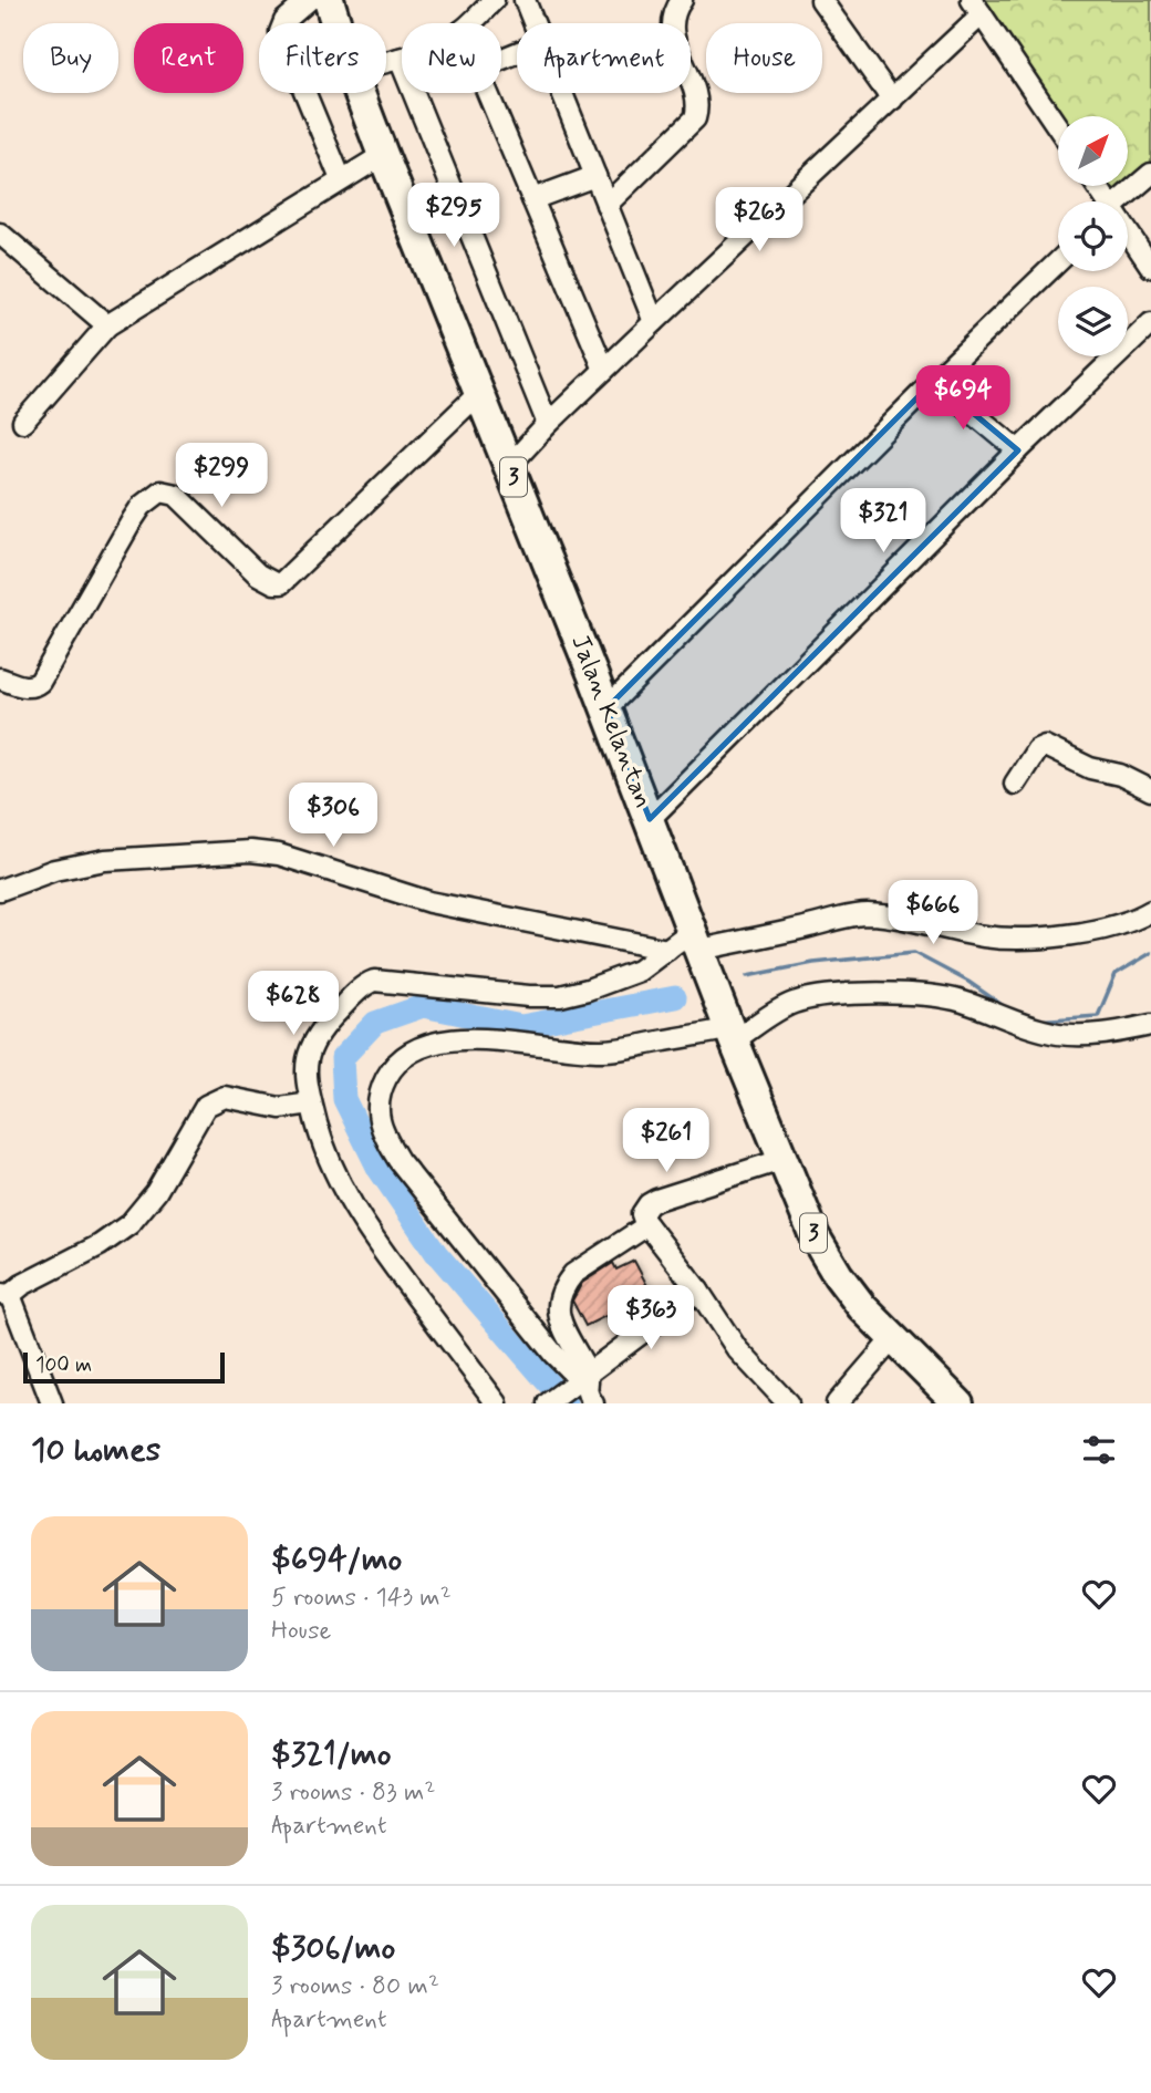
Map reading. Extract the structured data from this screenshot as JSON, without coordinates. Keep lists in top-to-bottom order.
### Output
{
  "streets": {
    "highway": ["3", "Jalan Kelantan"]
  },
  "scale_bar": "100 m",
  "north": "top right",
  "page": {
    "chip": [
      "Buy",
      "Rent",
      "Filters",
      "New",
      "Apartment",
      "House"
    ],
    "price": [
      "$295",
      "$263",
      "$694",
      "$299",
      "$321",
      "$306",
      "$666",
      "$628",
      "$261",
      "$363"
    ],
    "scale": "100 m",
    "heading": "10 homes",
    "list": [
      {
        "name": "$694/mo",
        "note": "5 rooms · 143 m² · House"
      },
      {
        "name": "$321/mo",
        "note": "3 rooms · 83 m² · Apartment"
      },
      {
        "name": "$306/mo",
        "note": "3 rooms · 80 m² · Apartment"
      }
    ]
  }
}
